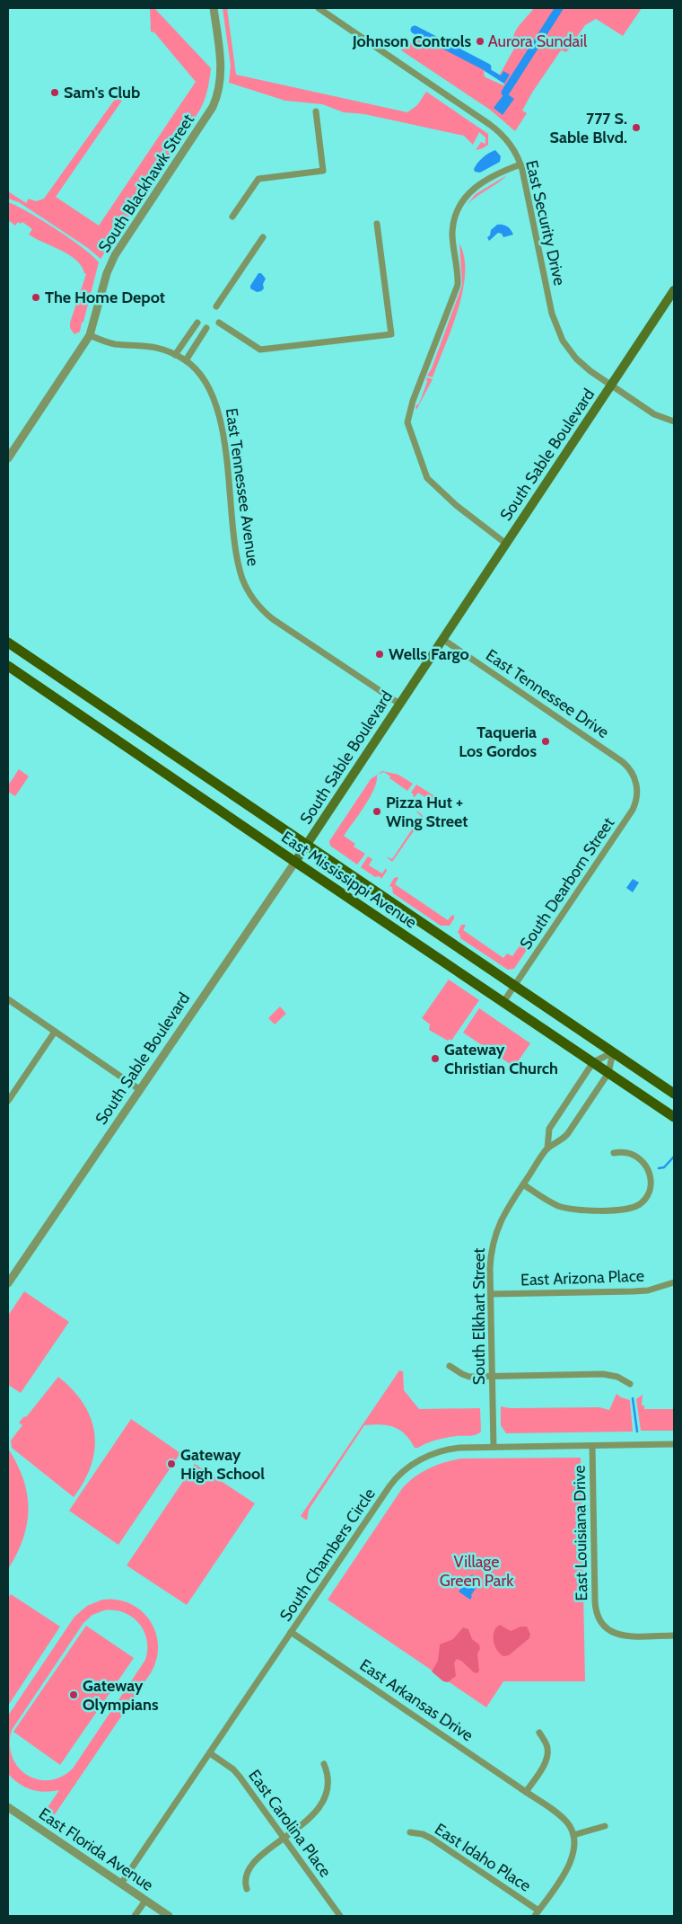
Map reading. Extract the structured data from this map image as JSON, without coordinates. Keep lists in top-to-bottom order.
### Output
{
  "streets": {
    "main road": ["South Sable Boulevard", "East Mississippi Avenue"],
    "street": [
      "South Blackhawk Street",
      "East Security Drive",
      "East Tennessee Avenue",
      "East Tennessee Drive",
      "South Dearborn Street",
      "East Arizona Place",
      "South Elkhart Street",
      "East Louisiana Drive",
      "South Chambers Circle",
      "East Arkansas Drive",
      "East Carolina Place",
      "East Florida Avenue",
      "East Idaho Place"
    ]
  },
  "crossings": [
    ["South Blackhawk Street", "East Tennessee Avenue"],
    ["East Security Drive", "South Sable Boulevard"],
    ["South Sable Boulevard", "East Tennessee Avenue"],
    ["South Sable Boulevard", "East Tennessee Drive"],
    ["South Sable Boulevard", "East Mississippi Avenue"],
    ["East Tennessee Drive", "South Dearborn Street"],
    ["East Mississippi Avenue", "South Dearborn Street"],
    ["East Mississippi Avenue", "South Elkhart Street"],
    ["East Arizona Place", "South Elkhart Street"],
    ["South Elkhart Street", "South Chambers Circle"],
    ["East Louisiana Drive", "South Chambers Circle"],
    ["South Chambers Circle", "East Arkansas Drive"],
    ["South Chambers Circle", "East Carolina Place"],
    ["South Chambers Circle", "East Florida Avenue"]
  ],
  "parks": ["Aurora Sundail", "Village Green Park"],
  "places": [
    "Johnson Controls",
    "Sam's Club",
    "777 S. Sable Blvd.",
    "The Home Depot",
    "Wells Fargo",
    "Taqueria Los Gordos",
    "Pizza Hut + Wing Street",
    "Gateway Christian Church",
    "Gateway High School",
    "Gateway Olympians"
  ]
}
